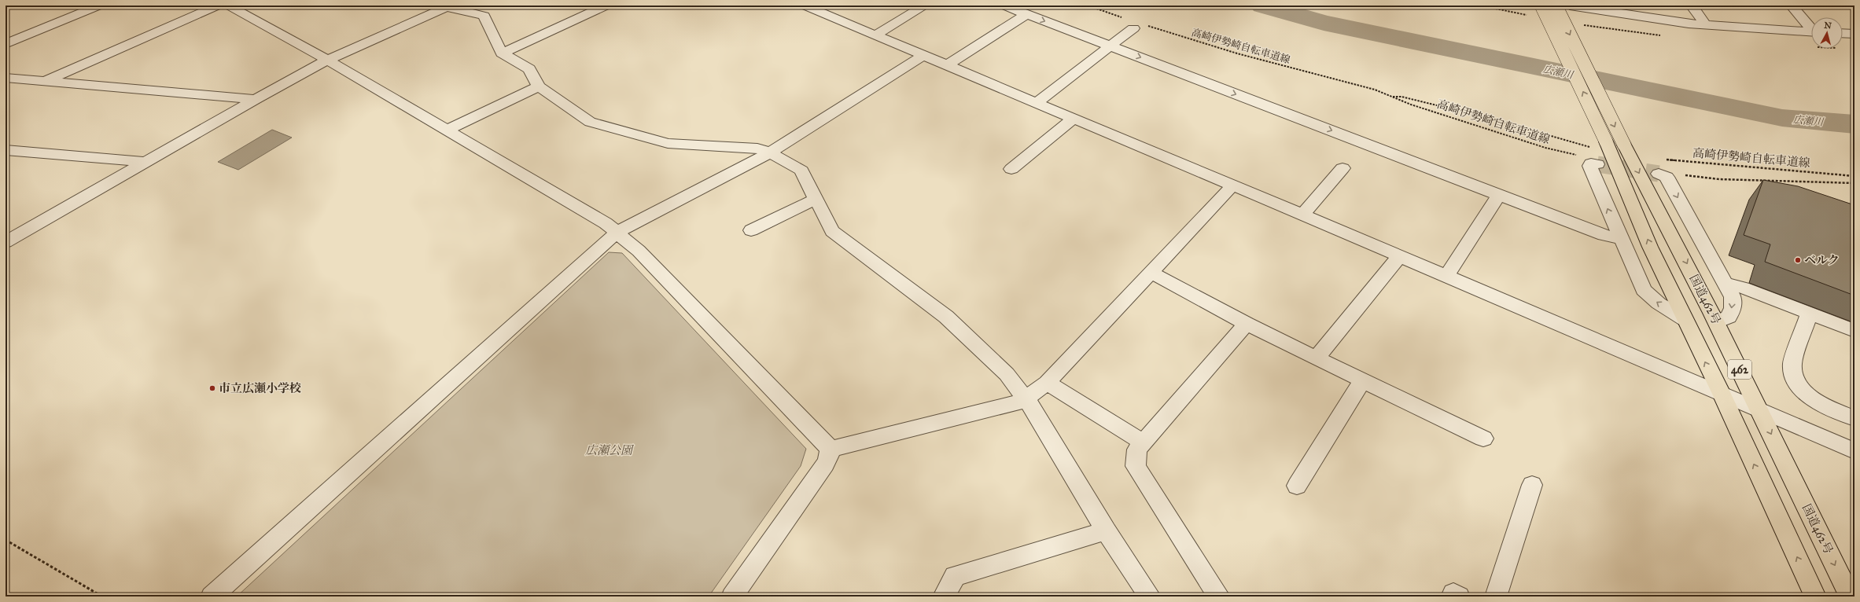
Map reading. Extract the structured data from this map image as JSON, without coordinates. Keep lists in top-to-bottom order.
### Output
{
  "streets": {
    "highway": ["国道462号", "462"],
    "path": ["高崎伊勢崎自転車道線"]
  },
  "crossings": [
    ["高崎伊勢崎自転車道線", "462"]
  ],
  "water": ["広瀬川"],
  "parks": ["広瀬公園"],
  "places": ["ベルク", "市立広瀬小学校"],
  "north": "top"
}
